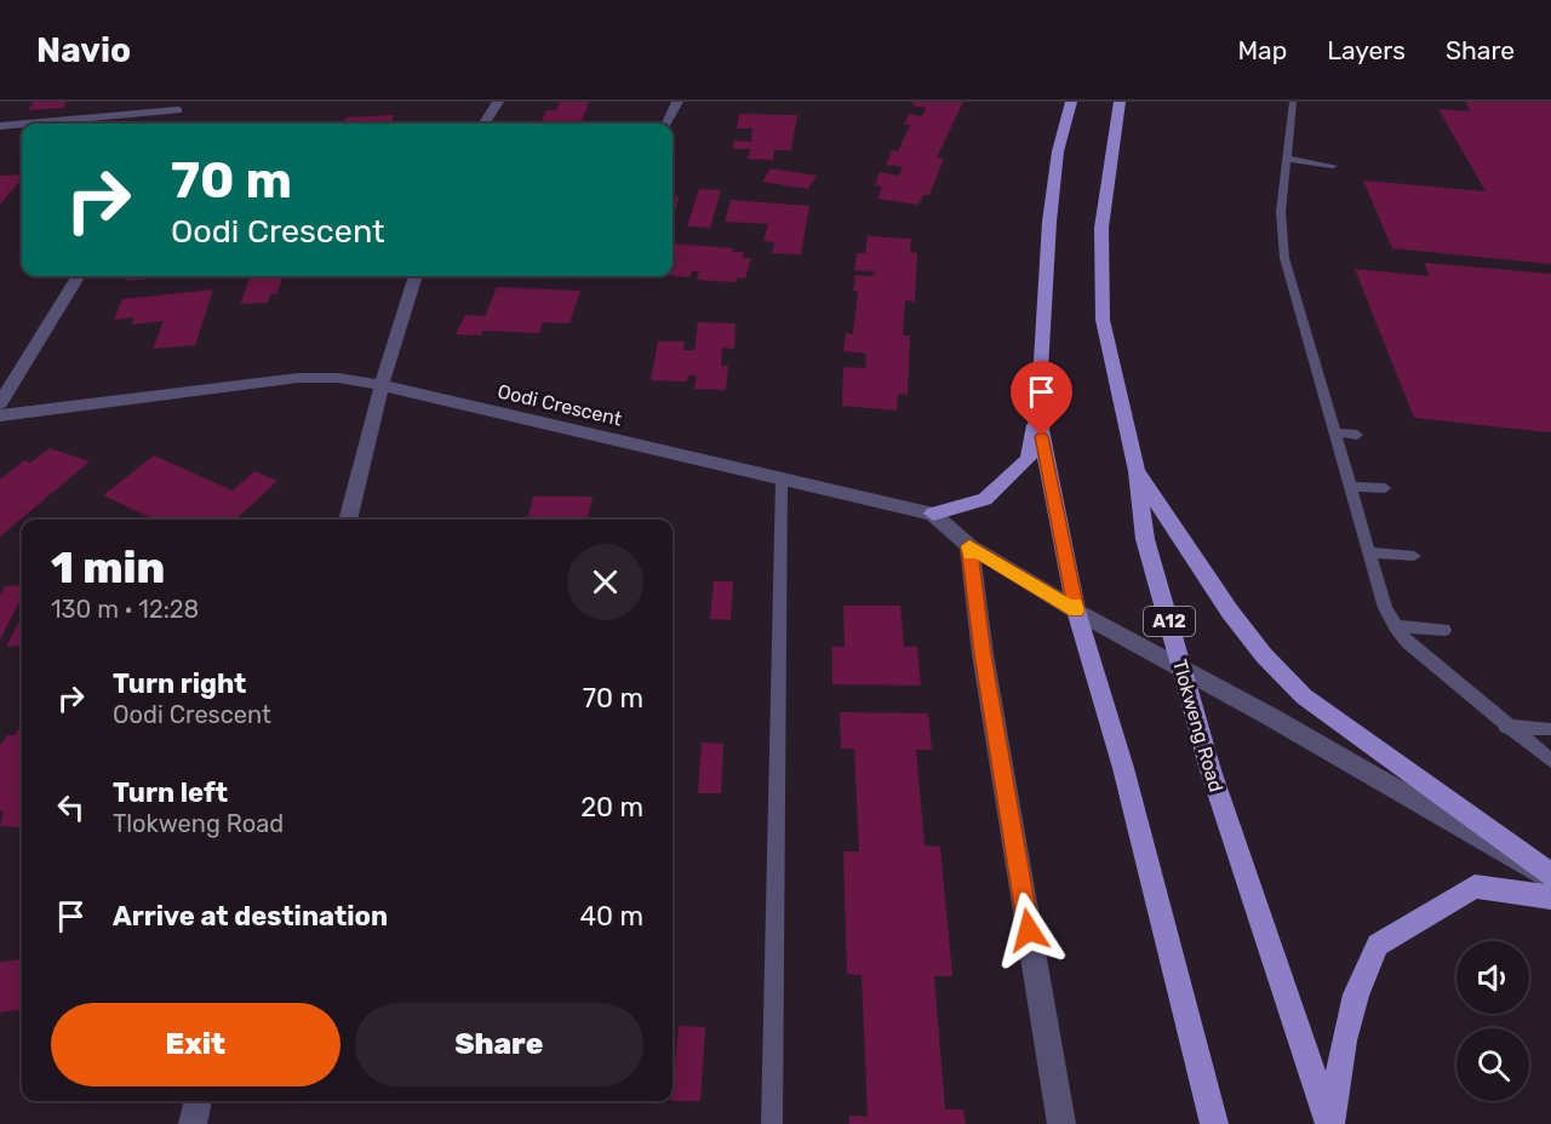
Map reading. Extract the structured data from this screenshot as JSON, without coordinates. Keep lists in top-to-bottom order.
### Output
{
  "streets": {
    "main road": ["A12", "Tlokweng Road"],
    "street": ["Oodi Crescent"]
  },
  "crossings": [
    ["Oodi Crescent", "Tlokweng Road"]
  ],
  "page": {
    "header": "Navio",
    "nav": ["Map", "Layers", "Share"],
    "turn": ["70 m", "Oodi Crescent"],
    "heading": ["1 min", "130 m · 12:28"],
    "list": [
      {
        "name": "Turn right",
        "note": "Oodi Crescent",
        "value": "70 m"
      },
      {
        "name": "Turn left",
        "note": "Tlokweng Road",
        "value": "20 m"
      },
      {
        "name": "Arrive at destination",
        "value": "40 m"
      }
    ],
    "buttons": ["Exit", "Share"]
  }
}
